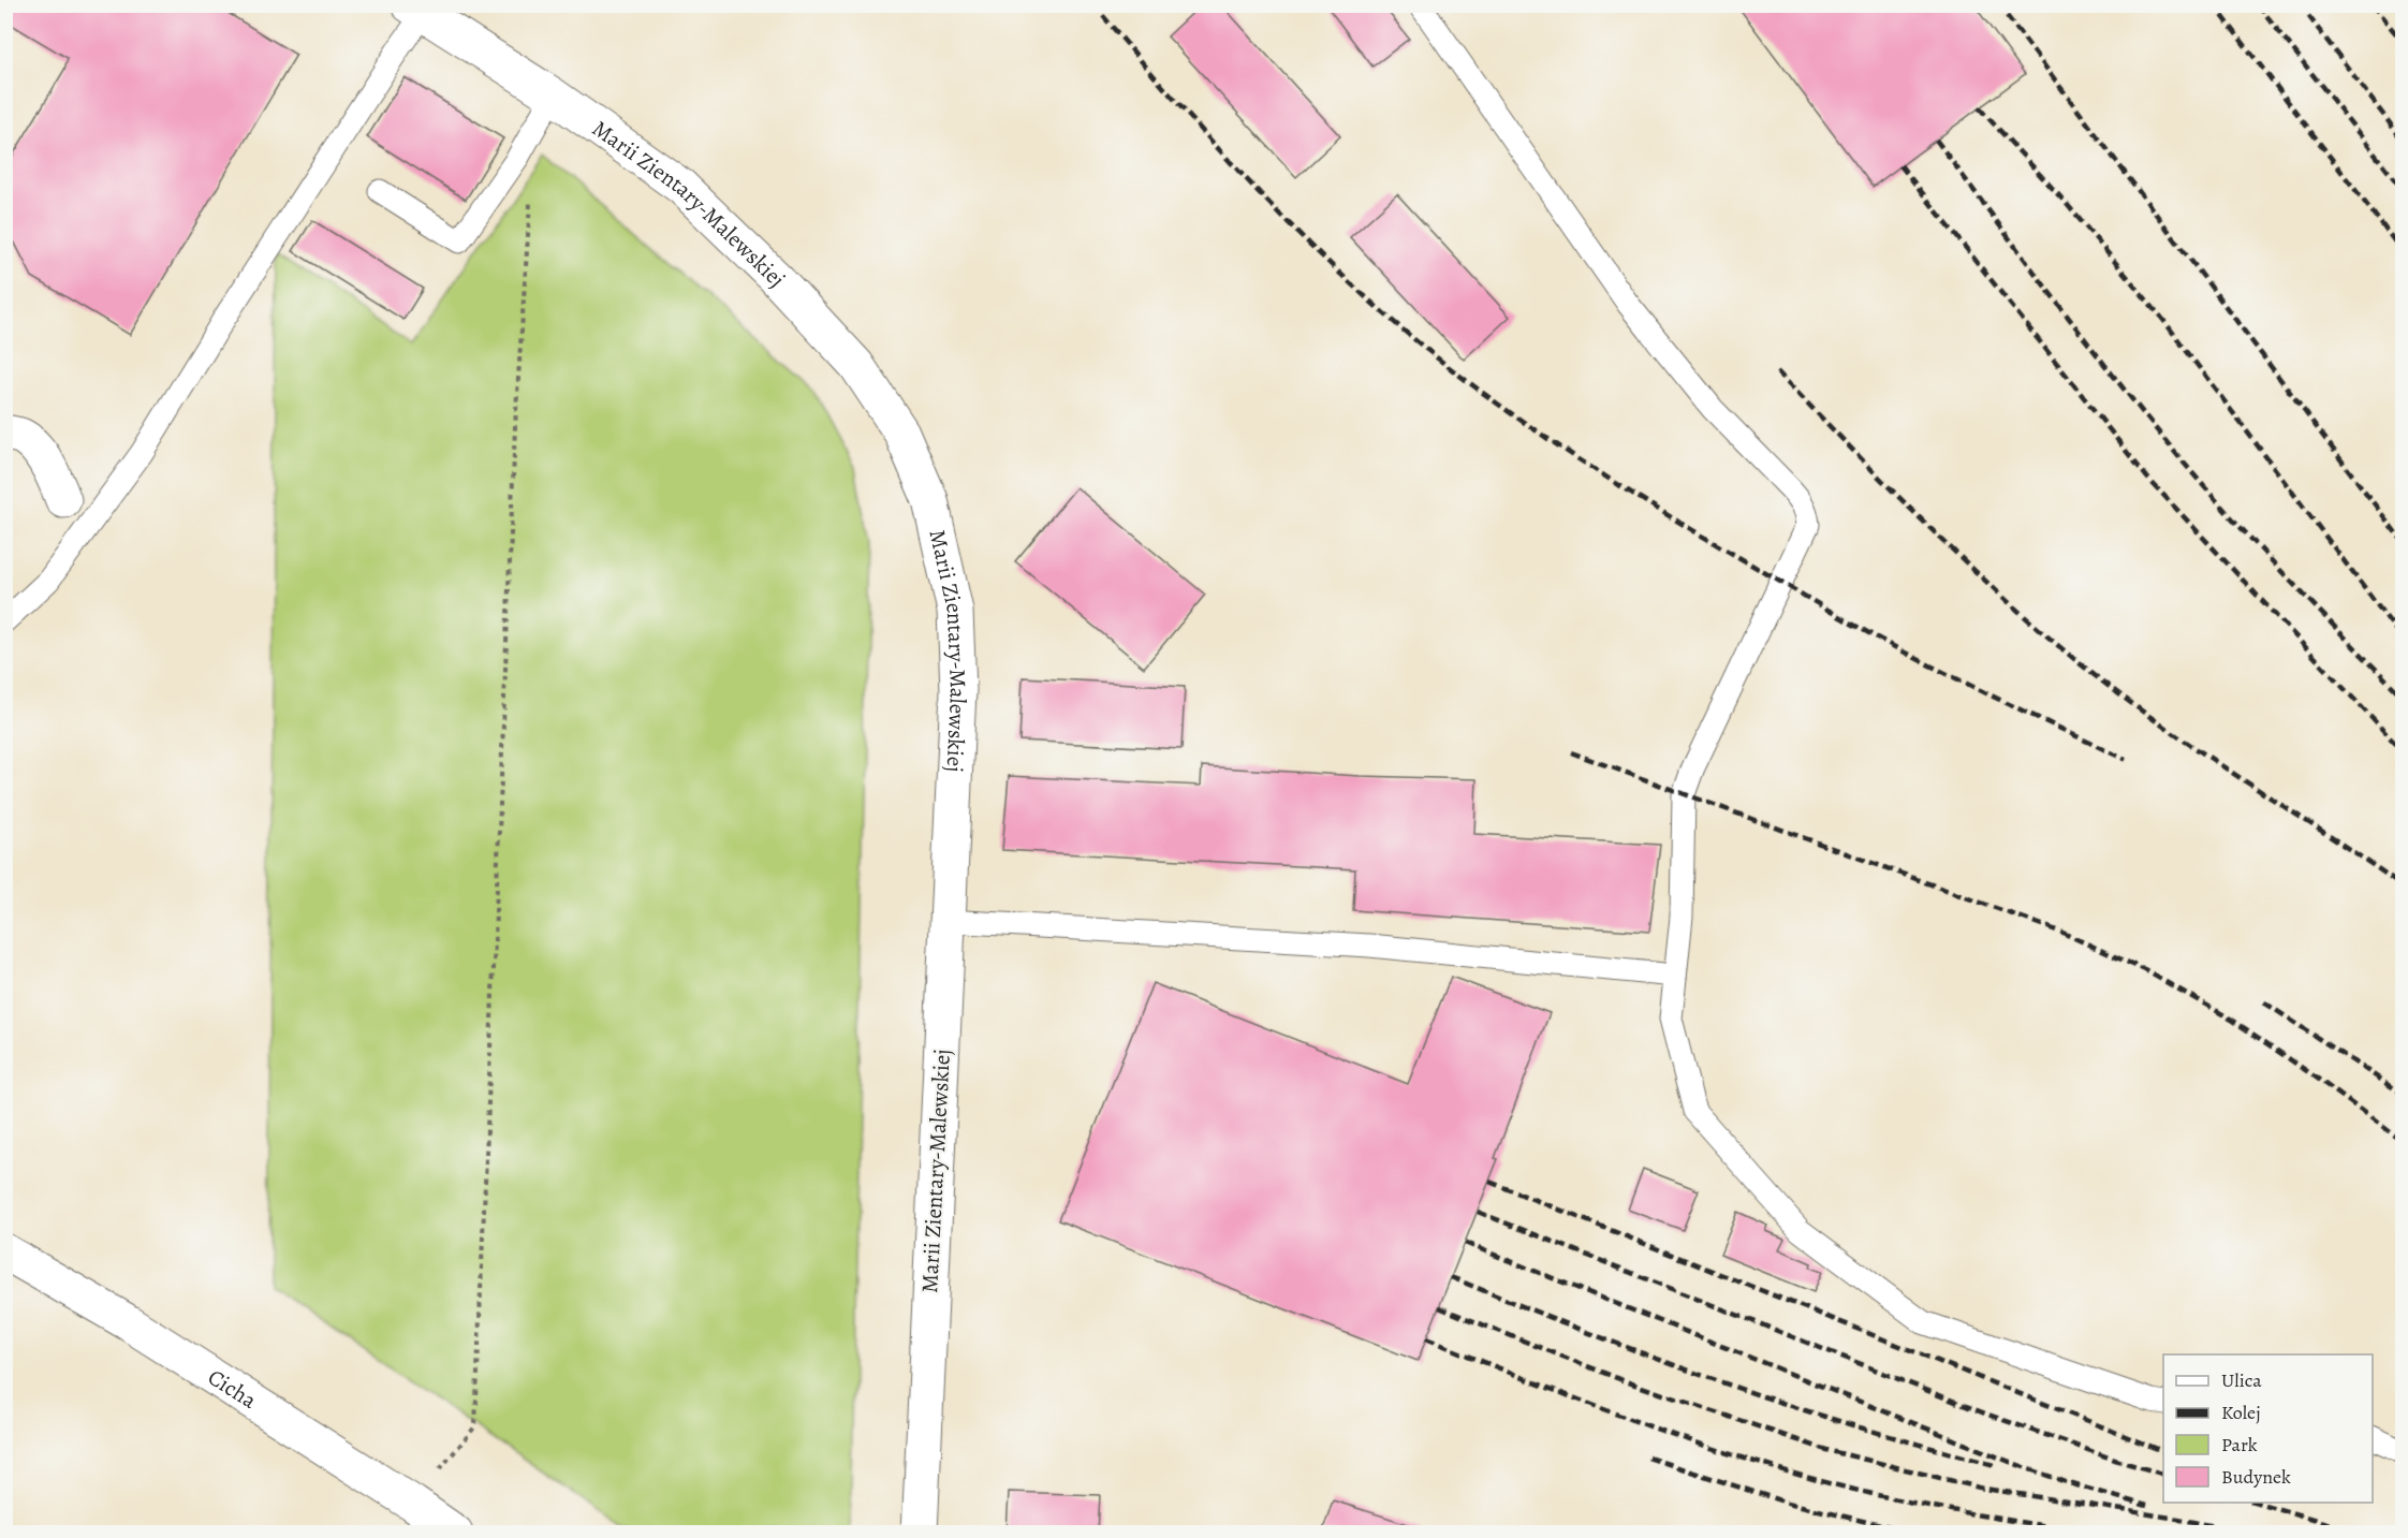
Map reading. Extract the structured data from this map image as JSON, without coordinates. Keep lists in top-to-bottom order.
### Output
{
  "streets": {
    "street": ["Marii Zientary-Malewskiej", "Cicha"]
  },
  "legend": [
    "Ulica",
    "Kolej",
    "Park",
    "Budynek"
  ]
}
